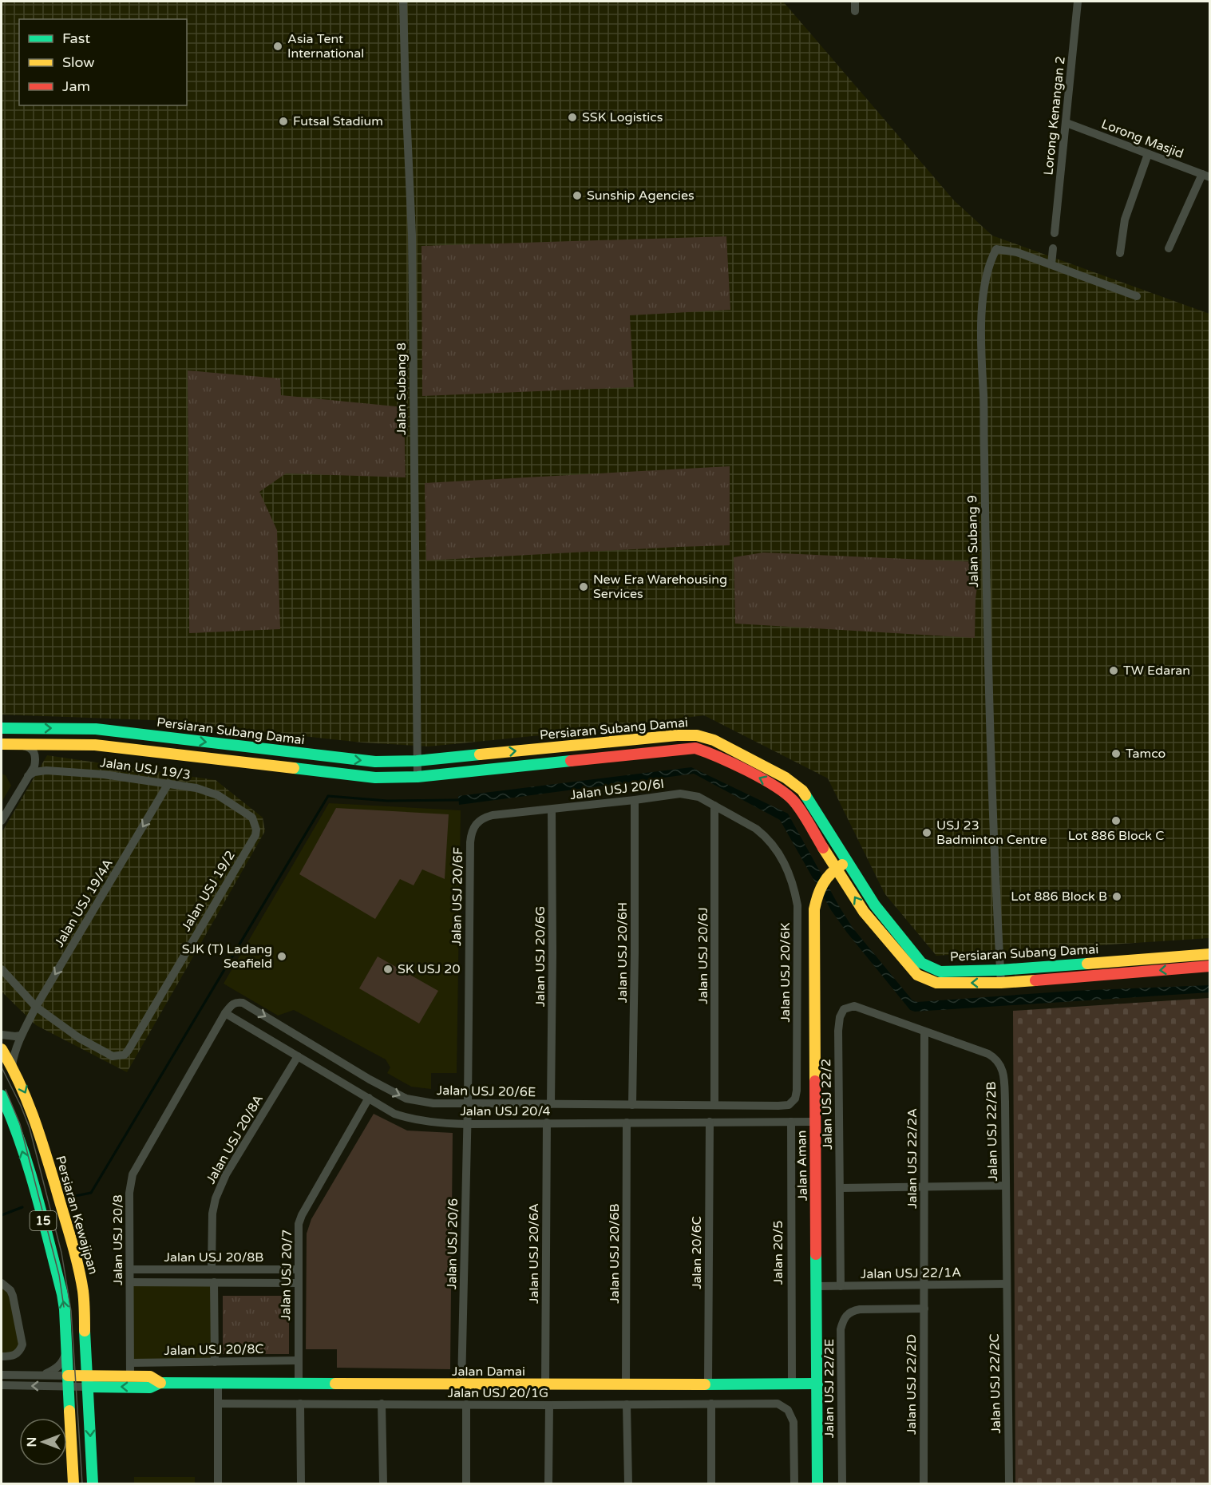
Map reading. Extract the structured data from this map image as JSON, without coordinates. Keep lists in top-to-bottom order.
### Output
{
  "streets": {
    "street": [
      "Lorong Kenangan 2",
      "Lorong Masjid",
      "Jalan Subang 8",
      "Jalan Subang 9",
      "Persiaran Subang Damai",
      "Jalan USJ 19/3",
      "Jalan USJ 20/6I",
      "Jalan USJ 19/2",
      "Jalan USJ 20/6F",
      "Jalan USJ 19/4A",
      "Jalan USJ 20/6H",
      "Jalan USJ 20/6J",
      "Jalan USJ 20/6G",
      "Jalan USJ 20/6K",
      "Jalan USJ 20/6E",
      "Jalan USJ 22/2",
      "Jalan USJ 20/4",
      "Jalan USJ 22/2B",
      "Jalan USJ 20/8A",
      "Jalan USJ 22/2A",
      "Jalan Aman",
      "Persiaran Kewajipan",
      "15",
      "Jalan USJ 20/8",
      "Jalan USJ 20/6",
      "Jalan 20/6C",
      "Jalan 20/5",
      "Jalan USJ 20/6A",
      "Jalan USJ 20/6B",
      "Jalan USJ 20/8B",
      "Jalan USJ 22/1A",
      "Jalan USJ 20/7",
      "Jalan USJ 20/8C",
      "Jalan Damai",
      "Jalan USJ 22/2C",
      "Jalan USJ 22/2D",
      "Jalan USJ 22/2E",
      "Jalan USJ 20/1G"
    ]
  },
  "crossings": [
    ["Lorong Kenangan 2", "Lorong Masjid"],
    ["Jalan Subang 8", "Persiaran Subang Damai"],
    ["Jalan Subang 9", "Persiaran Subang Damai"],
    ["Persiaran Subang Damai", "Jalan Aman"],
    ["Jalan USJ 19/3", "Jalan USJ 19/2"],
    ["Jalan USJ 19/3", "Jalan USJ 19/4A"],
    ["Jalan USJ 20/6I", "Jalan USJ 20/6F"],
    ["Jalan USJ 20/6I", "Jalan USJ 20/6H"],
    ["Jalan USJ 20/6I", "Jalan USJ 20/6J"],
    ["Jalan USJ 20/6I", "Jalan USJ 20/6G"],
    ["Jalan USJ 20/6I", "Jalan USJ 20/6K"],
    ["Jalan USJ 19/2", "Jalan USJ 19/4A"],
    ["Jalan USJ 20/6F", "Jalan USJ 20/6E"],
    ["Jalan USJ 20/6F", "Jalan USJ 20/6"],
    ["Jalan USJ 19/4A", "Persiaran Kewajipan"],
    ["Jalan USJ 20/6H", "Jalan USJ 20/6E"],
    ["Jalan USJ 20/6J", "Jalan USJ 20/6E"],
    ["Jalan USJ 20/6G", "Jalan USJ 20/6E"],
    ["Jalan USJ 20/6K", "Jalan USJ 20/6E"],
    ["Jalan USJ 20/6E", "Jalan USJ 20/4"],
    ["Jalan USJ 20/6E", "Jalan USJ 20/8"],
    ["Jalan USJ 20/6E", "Jalan USJ 20/6"],
    ["Jalan USJ 22/2", "Jalan USJ 22/2B"],
    ["Jalan USJ 22/2", "Jalan USJ 22/2A"],
    ["Jalan USJ 22/2", "Jalan USJ 22/1A"],
    ["Jalan USJ 20/4", "Jalan USJ 20/8A"],
    ["Jalan USJ 20/4", "Jalan Aman"],
    ["Jalan USJ 20/4", "Jalan USJ 20/8"],
    ["Jalan USJ 20/4", "Jalan USJ 20/6"],
    ["Jalan USJ 20/4", "Jalan 20/6C"],
    ["Jalan USJ 20/4", "Jalan 20/5"],
    ["Jalan USJ 20/4", "Jalan USJ 20/6A"],
    ["Jalan USJ 20/4", "Jalan USJ 20/6B"],
    ["Jalan USJ 20/4", "Jalan USJ 20/7"],
    ["Jalan USJ 22/2B", "Jalan USJ 22/2A"],
    ["Jalan USJ 22/2B", "Jalan USJ 22/1A"],
    ["Jalan USJ 22/2B", "Jalan USJ 22/2C"],
    ["Jalan USJ 20/8A", "Jalan USJ 20/8B"],
    ["Jalan USJ 22/2A", "Jalan USJ 22/1A"],
    ["Jalan USJ 22/2A", "Jalan USJ 22/2D"],
    ["Jalan Aman", "Jalan USJ 22/1A"],
    ["Jalan Aman", "Jalan Damai"],
    ["Persiaran Kewajipan", "Jalan Damai"],
    ["15", "Jalan Damai"],
    ["Jalan USJ 20/8", "Jalan USJ 20/8B"],
    ["Jalan USJ 20/8", "Jalan USJ 20/8C"],
    ["Jalan USJ 20/8", "Jalan Damai"],
    ["Jalan USJ 20/6", "Jalan Damai"],
    ["Jalan 20/6C", "Jalan Damai"],
    ["Jalan 20/5", "Jalan Damai"],
    ["Jalan USJ 20/6A", "Jalan Damai"],
    ["Jalan USJ 20/6B", "Jalan Damai"],
    ["Jalan USJ 20/8B", "Jalan USJ 20/7"],
    ["Jalan USJ 22/1A", "Jalan USJ 22/2C"],
    ["Jalan USJ 22/1A", "Jalan USJ 22/2D"],
    ["Jalan USJ 20/7", "Jalan USJ 20/8C"],
    ["Jalan USJ 20/7", "Jalan Damai"],
    ["Jalan USJ 22/2D", "Jalan USJ 22/2E"]
  ],
  "one_way": ["Jalan USJ 19/4A", "Jalan USJ 20/6E"],
  "places": [
    "Asia Tent International",
    "SSK Logistics",
    "Futsal Stadium",
    "Sunship Agencies",
    "New Era Warehousing Services",
    "TW Edaran",
    "Tamco",
    "Lot 886 Block C",
    "USJ 23 Badminton Centre",
    "Lot 886 Block B",
    "SJK (T) Ladang Seafield",
    "SK USJ 20"
  ],
  "legend": ["Fast", "Slow", "Jam"],
  "north": "left"
}
